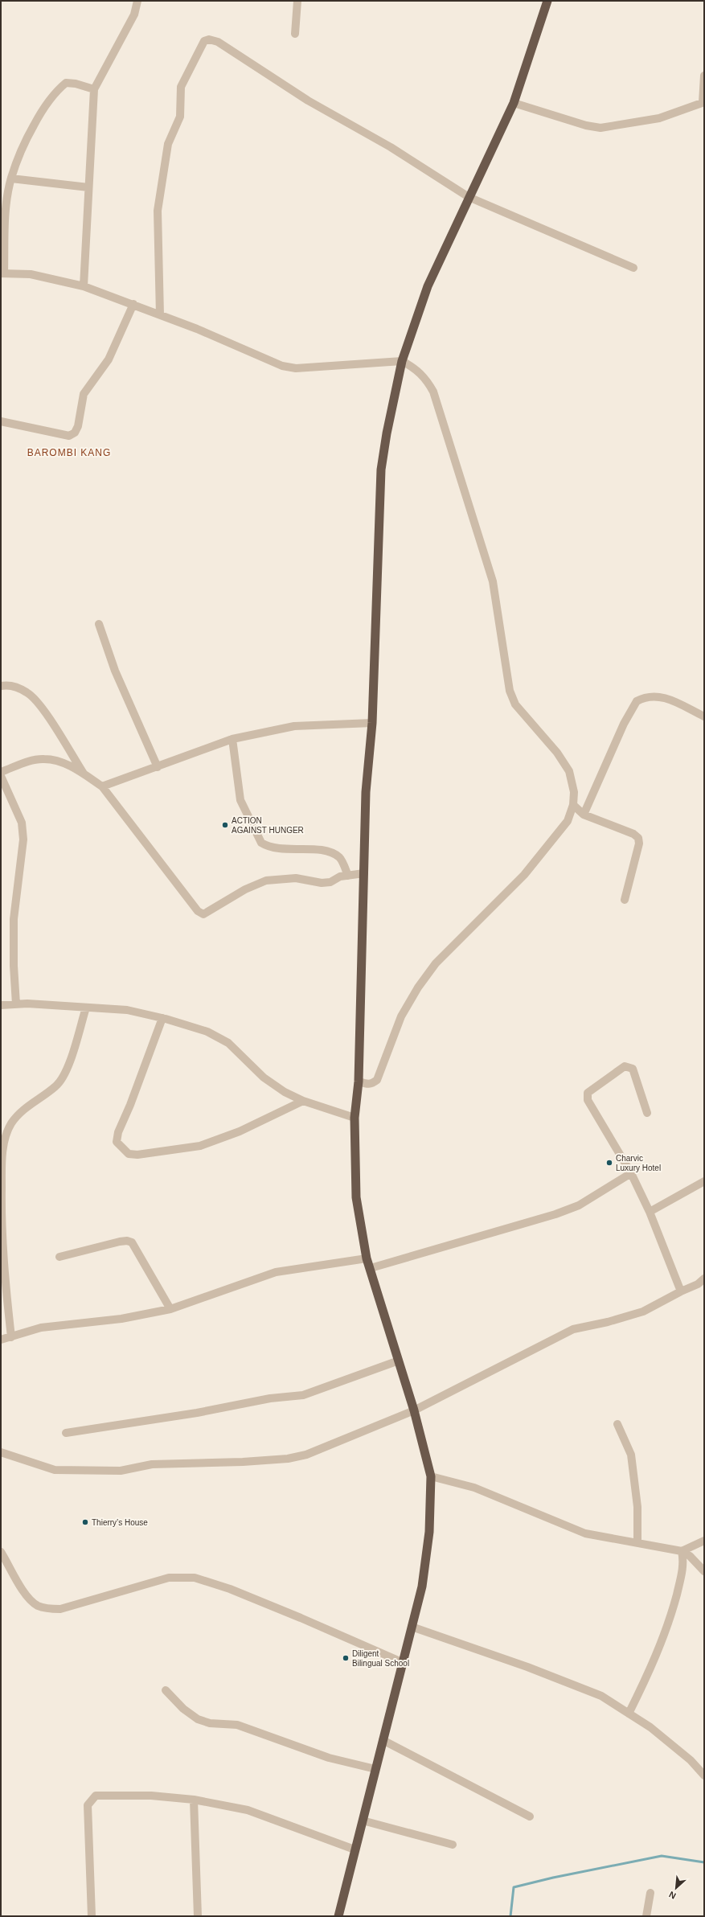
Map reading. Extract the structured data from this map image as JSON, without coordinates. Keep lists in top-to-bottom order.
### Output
{
  "districts": ["BAROMBI KANG"],
  "places": [
    "ACTION AGAINST HUNGER",
    "Charvic Luxury Hotel",
    "Thierry’s House",
    "Diligent Bilingual School"
  ],
  "north": "bottom left"
}
